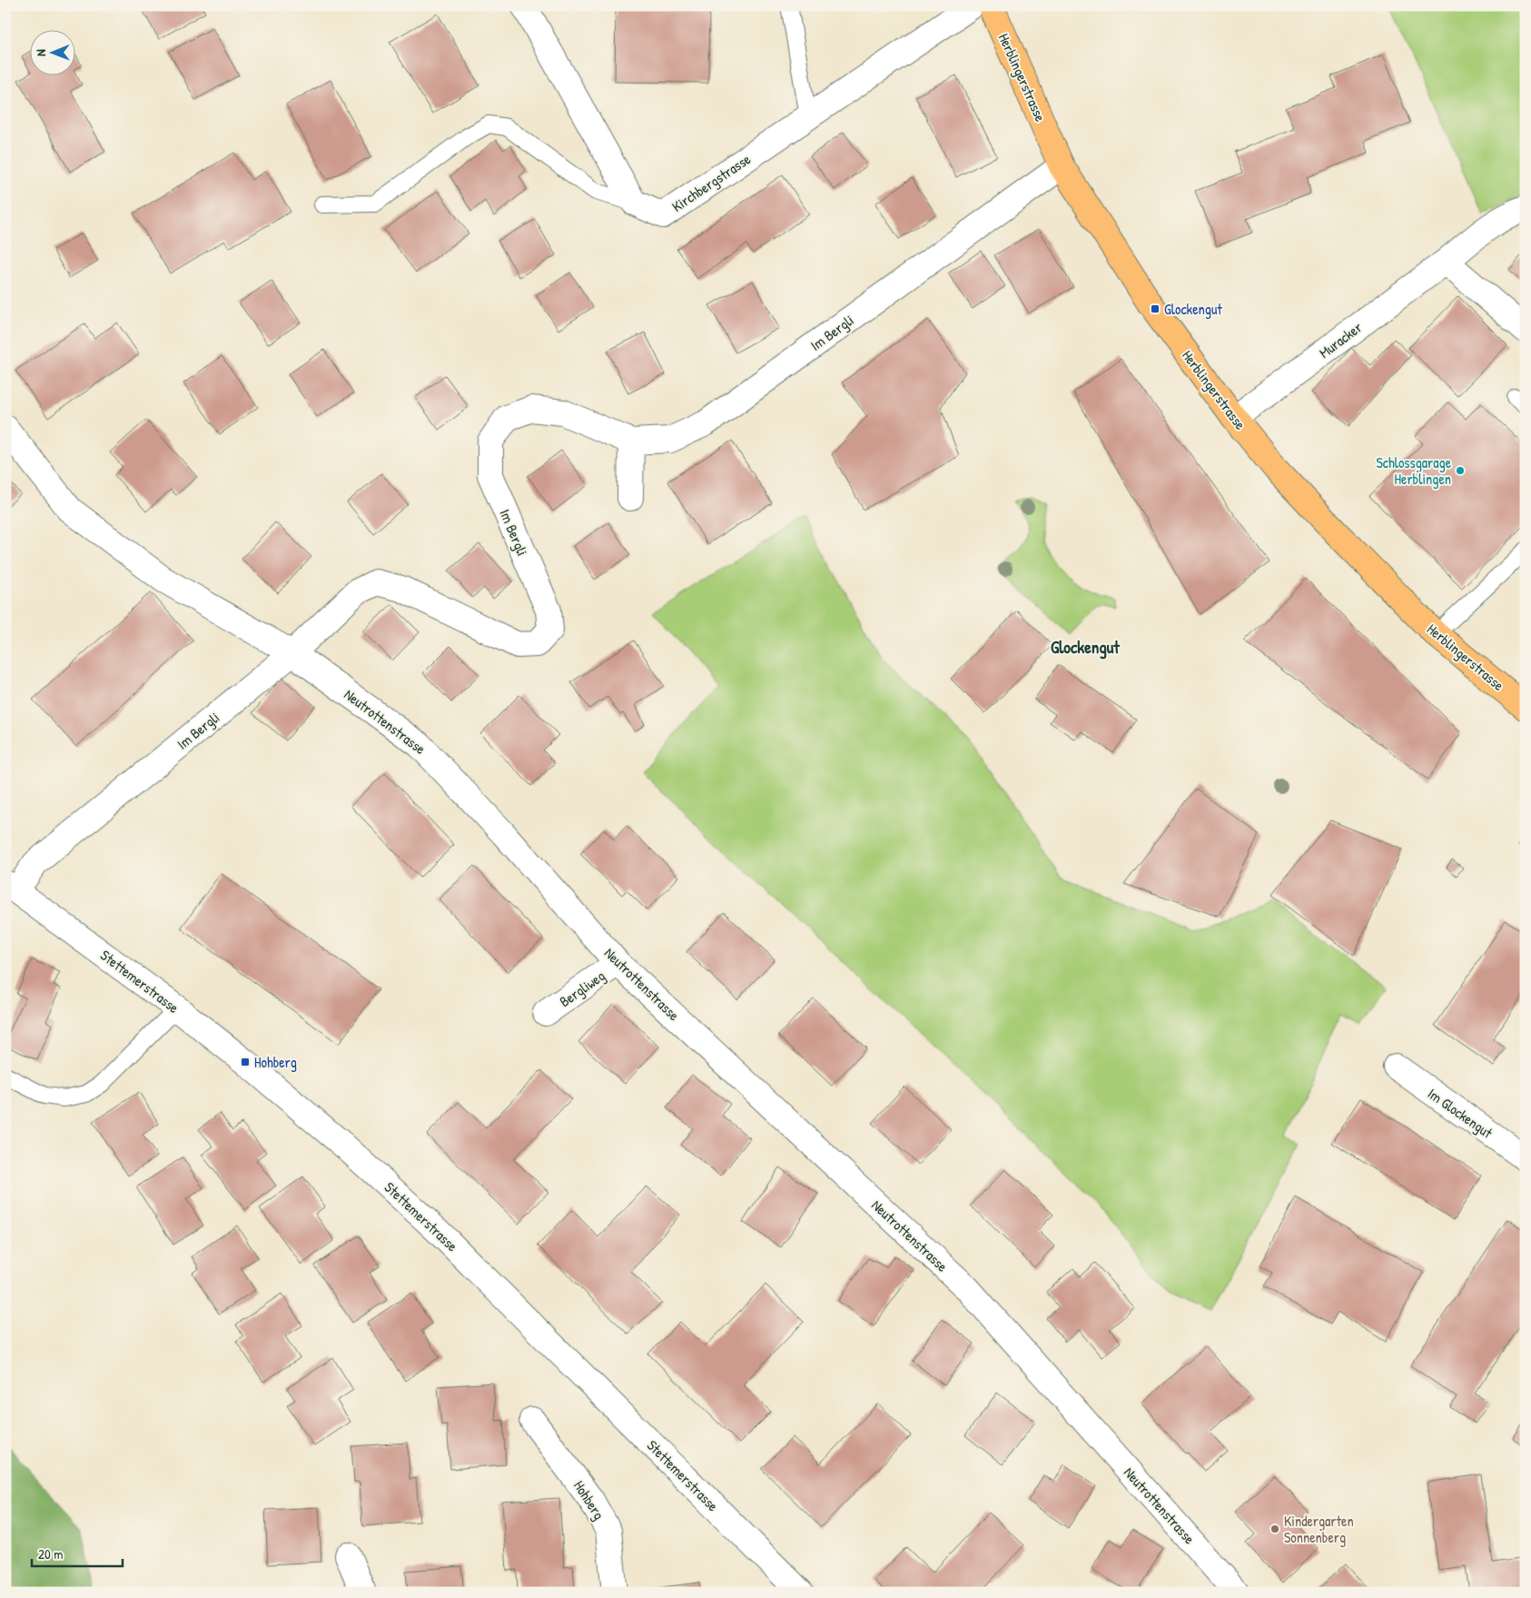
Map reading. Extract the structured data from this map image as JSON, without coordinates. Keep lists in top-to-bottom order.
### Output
{
  "streets": {
    "main road": ["Herblingerstrasse"],
    "street": [
      "Kirchbergstrasse",
      "Im Bergli",
      "Muracker",
      "Neutrottenstrasse",
      "Stettemerstrasse",
      "Bergliweg",
      "Im Glockengut",
      "Hohberg"
    ]
  },
  "crossings": [
    ["Herblingerstrasse", "Im Bergli"],
    ["Herblingerstrasse", "Muracker"],
    ["Im Bergli", "Neutrottenstrasse"],
    ["Im Bergli", "Stettemerstrasse"],
    ["Neutrottenstrasse", "Bergliweg"]
  ],
  "districts": ["Glockengut"],
  "places": {
    "transit": ["Glockengut", "Hohberg"],
    "other": ["Schlossgarage Herblingen", "Kindergarten Sonnenberg"]
  },
  "scale_bar": "20 m",
  "north": "left"
}
